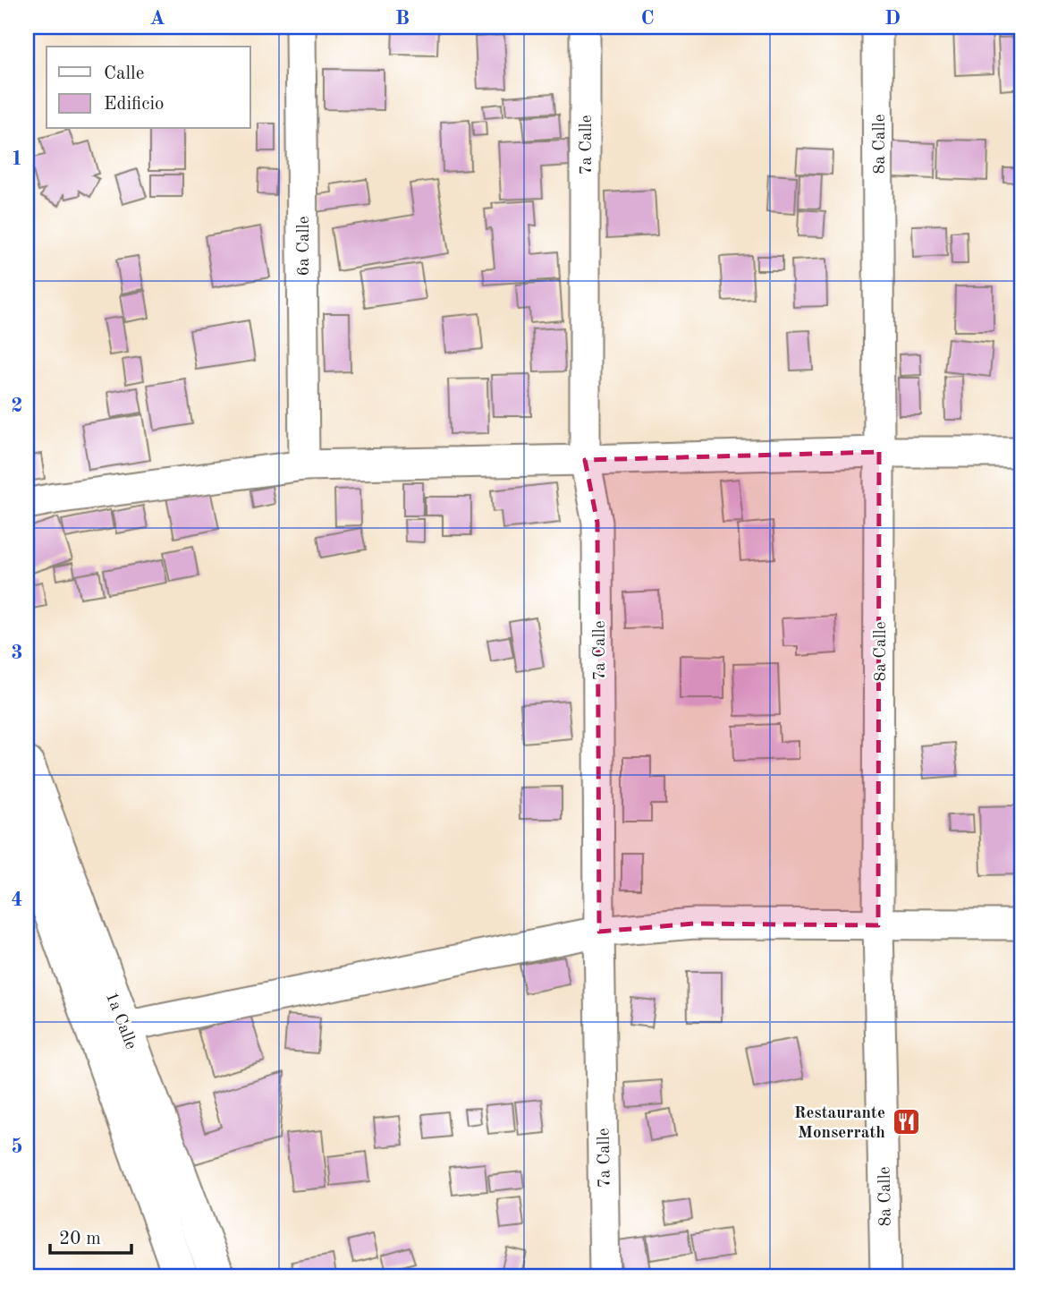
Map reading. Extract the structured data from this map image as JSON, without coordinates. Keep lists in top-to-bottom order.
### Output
{
  "streets": {
    "main road": ["1a Calle"],
    "street": ["8a Calle", "7a Calle", "6a Calle"]
  },
  "places": {
    "restaurant": ["Restaurante Monserrath"]
  },
  "legend": ["Calle", "Edificio"],
  "scale_bar": "20 m",
  "grid": {
    "columns": [
      "A",
      "B",
      "C",
      "D"
    ],
    "rows": [
      "1",
      "2",
      "3",
      "4",
      "5"
    ]
  }
}
